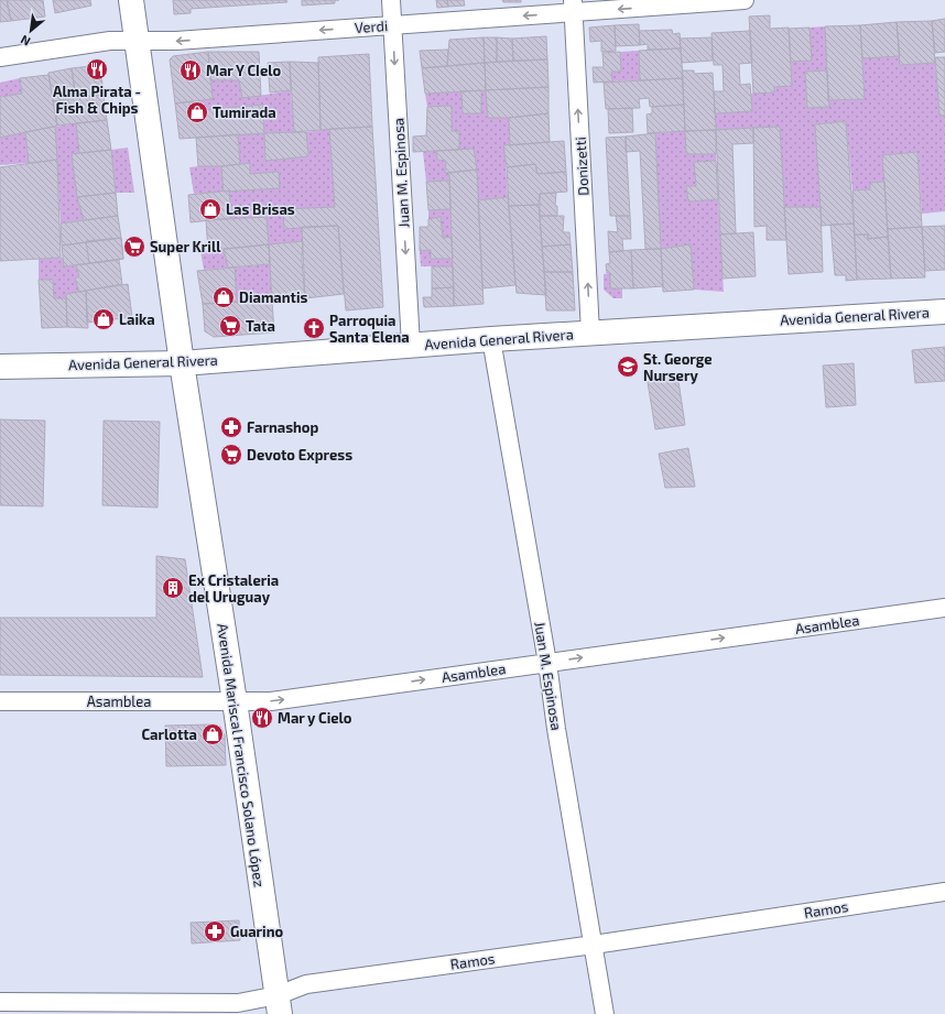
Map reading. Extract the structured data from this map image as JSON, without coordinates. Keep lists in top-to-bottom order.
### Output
{
  "streets": {
    "street": [
      "Verdi",
      "Donizetti",
      "Juan M. Espinosa",
      "Avenida General Rivera",
      "Asamblea",
      "Avenida Mariscal Francisco Solano López",
      "Ramos"
    ]
  },
  "crossings": [
    ["Verdi", "Donizetti"],
    ["Verdi", "Juan M. Espinosa"],
    ["Verdi", "Avenida Mariscal Francisco Solano López"],
    ["Donizetti", "Avenida General Rivera"],
    ["Juan M. Espinosa", "Avenida General Rivera"],
    ["Juan M. Espinosa", "Asamblea"],
    ["Juan M. Espinosa", "Ramos"],
    ["Avenida General Rivera", "Avenida Mariscal Francisco Solano López"],
    ["Asamblea", "Avenida Mariscal Francisco Solano López"],
    ["Avenida Mariscal Francisco Solano López", "Ramos"]
  ],
  "one_way": ["Verdi", "Donizetti", "Asamblea"],
  "places": {
    "restaurant": ["Alma Pirata - Fish & Chips", "Mar Y CIelo", "Mar y Cielo"],
    "shop": [
      "Tumirada",
      "Las Brisas",
      "Diamantis",
      "Laika",
      "Carlotta"
    ],
    "supermarket": ["Super Krill", "Tata", "Devoto Express"],
    "church": ["Parroquia Santa Elena"],
    "school or university": ["St. George Nursery"],
    "pharmacy": ["Farnashop", "Guarino"],
    "building": ["Ex Cristaleria del Uruguay"]
  },
  "north": "bottom left"
}
